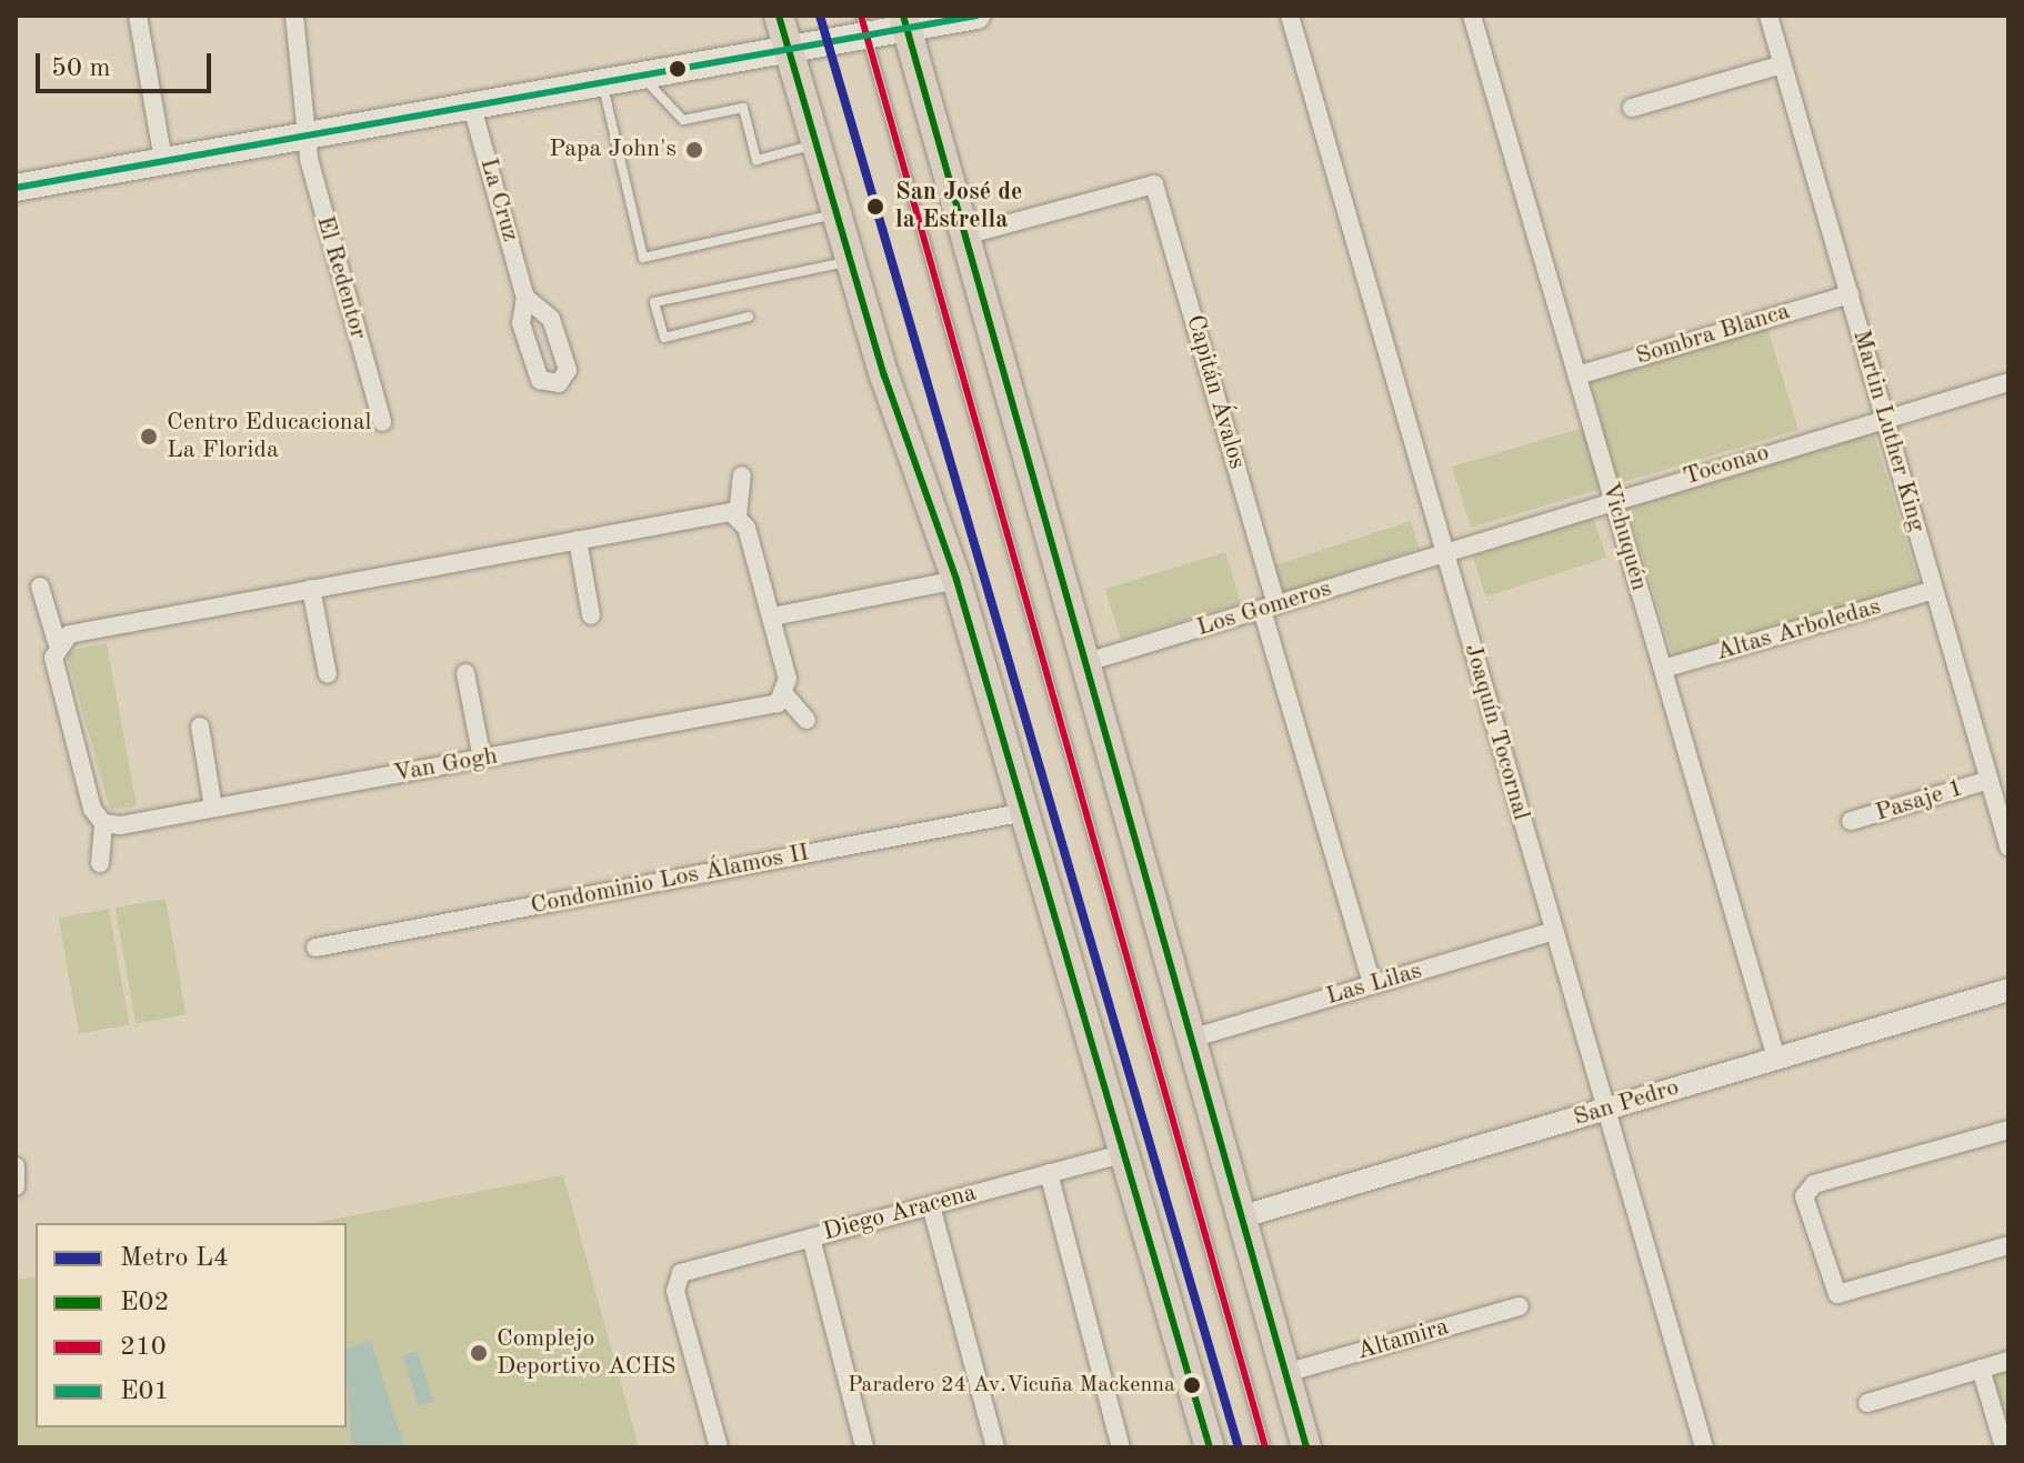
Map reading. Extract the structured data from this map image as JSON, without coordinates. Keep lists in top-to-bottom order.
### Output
{
  "streets": {
    "street": [
      "La Cruz",
      "El Redentor",
      "Sombra Blanca",
      "Capitán Ávalos",
      "Martin Luther King",
      "Toconao",
      "Vichuquén",
      "Los Gomeros",
      "Altas Arboledas",
      "Joaquín Tocornal",
      "Van Gogh",
      "Pasaje 1",
      "Condominio Los Álamos II",
      "Las Lilas",
      "San Pedro",
      "Diego Aracena",
      "Altamira"
    ]
  },
  "crossings": [
    ["Sombra Blanca", "Martin Luther King"],
    ["Sombra Blanca", "Vichuquén"],
    ["Capitán Ávalos", "Los Gomeros"],
    ["Capitán Ávalos", "Las Lilas"],
    ["Martin Luther King", "Toconao"],
    ["Martin Luther King", "Altas Arboledas"],
    ["Martin Luther King", "Pasaje 1"],
    ["Toconao", "Vichuquén"],
    ["Toconao", "Los Gomeros"],
    ["Toconao", "Joaquín Tocornal"],
    ["Vichuquén", "Altas Arboledas"],
    ["Vichuquén", "San Pedro"],
    ["Los Gomeros", "Joaquín Tocornal"],
    ["Joaquín Tocornal", "Las Lilas"],
    ["Joaquín Tocornal", "San Pedro"]
  ],
  "places": [
    "Papa John's",
    "San José de la Estrella",
    "Centro Educacional La Florida",
    "Complejo Deportivo ACHS",
    "Paradero 24 Av.Vicuña Mackenna"
  ],
  "lines": [
    "metro line L4",
    "transit line E02",
    "transit line 210",
    "transit line E01"
  ],
  "legend": [
    "Metro L4",
    "E02",
    "210",
    "E01"
  ],
  "scale_bar": "50 m"
}
